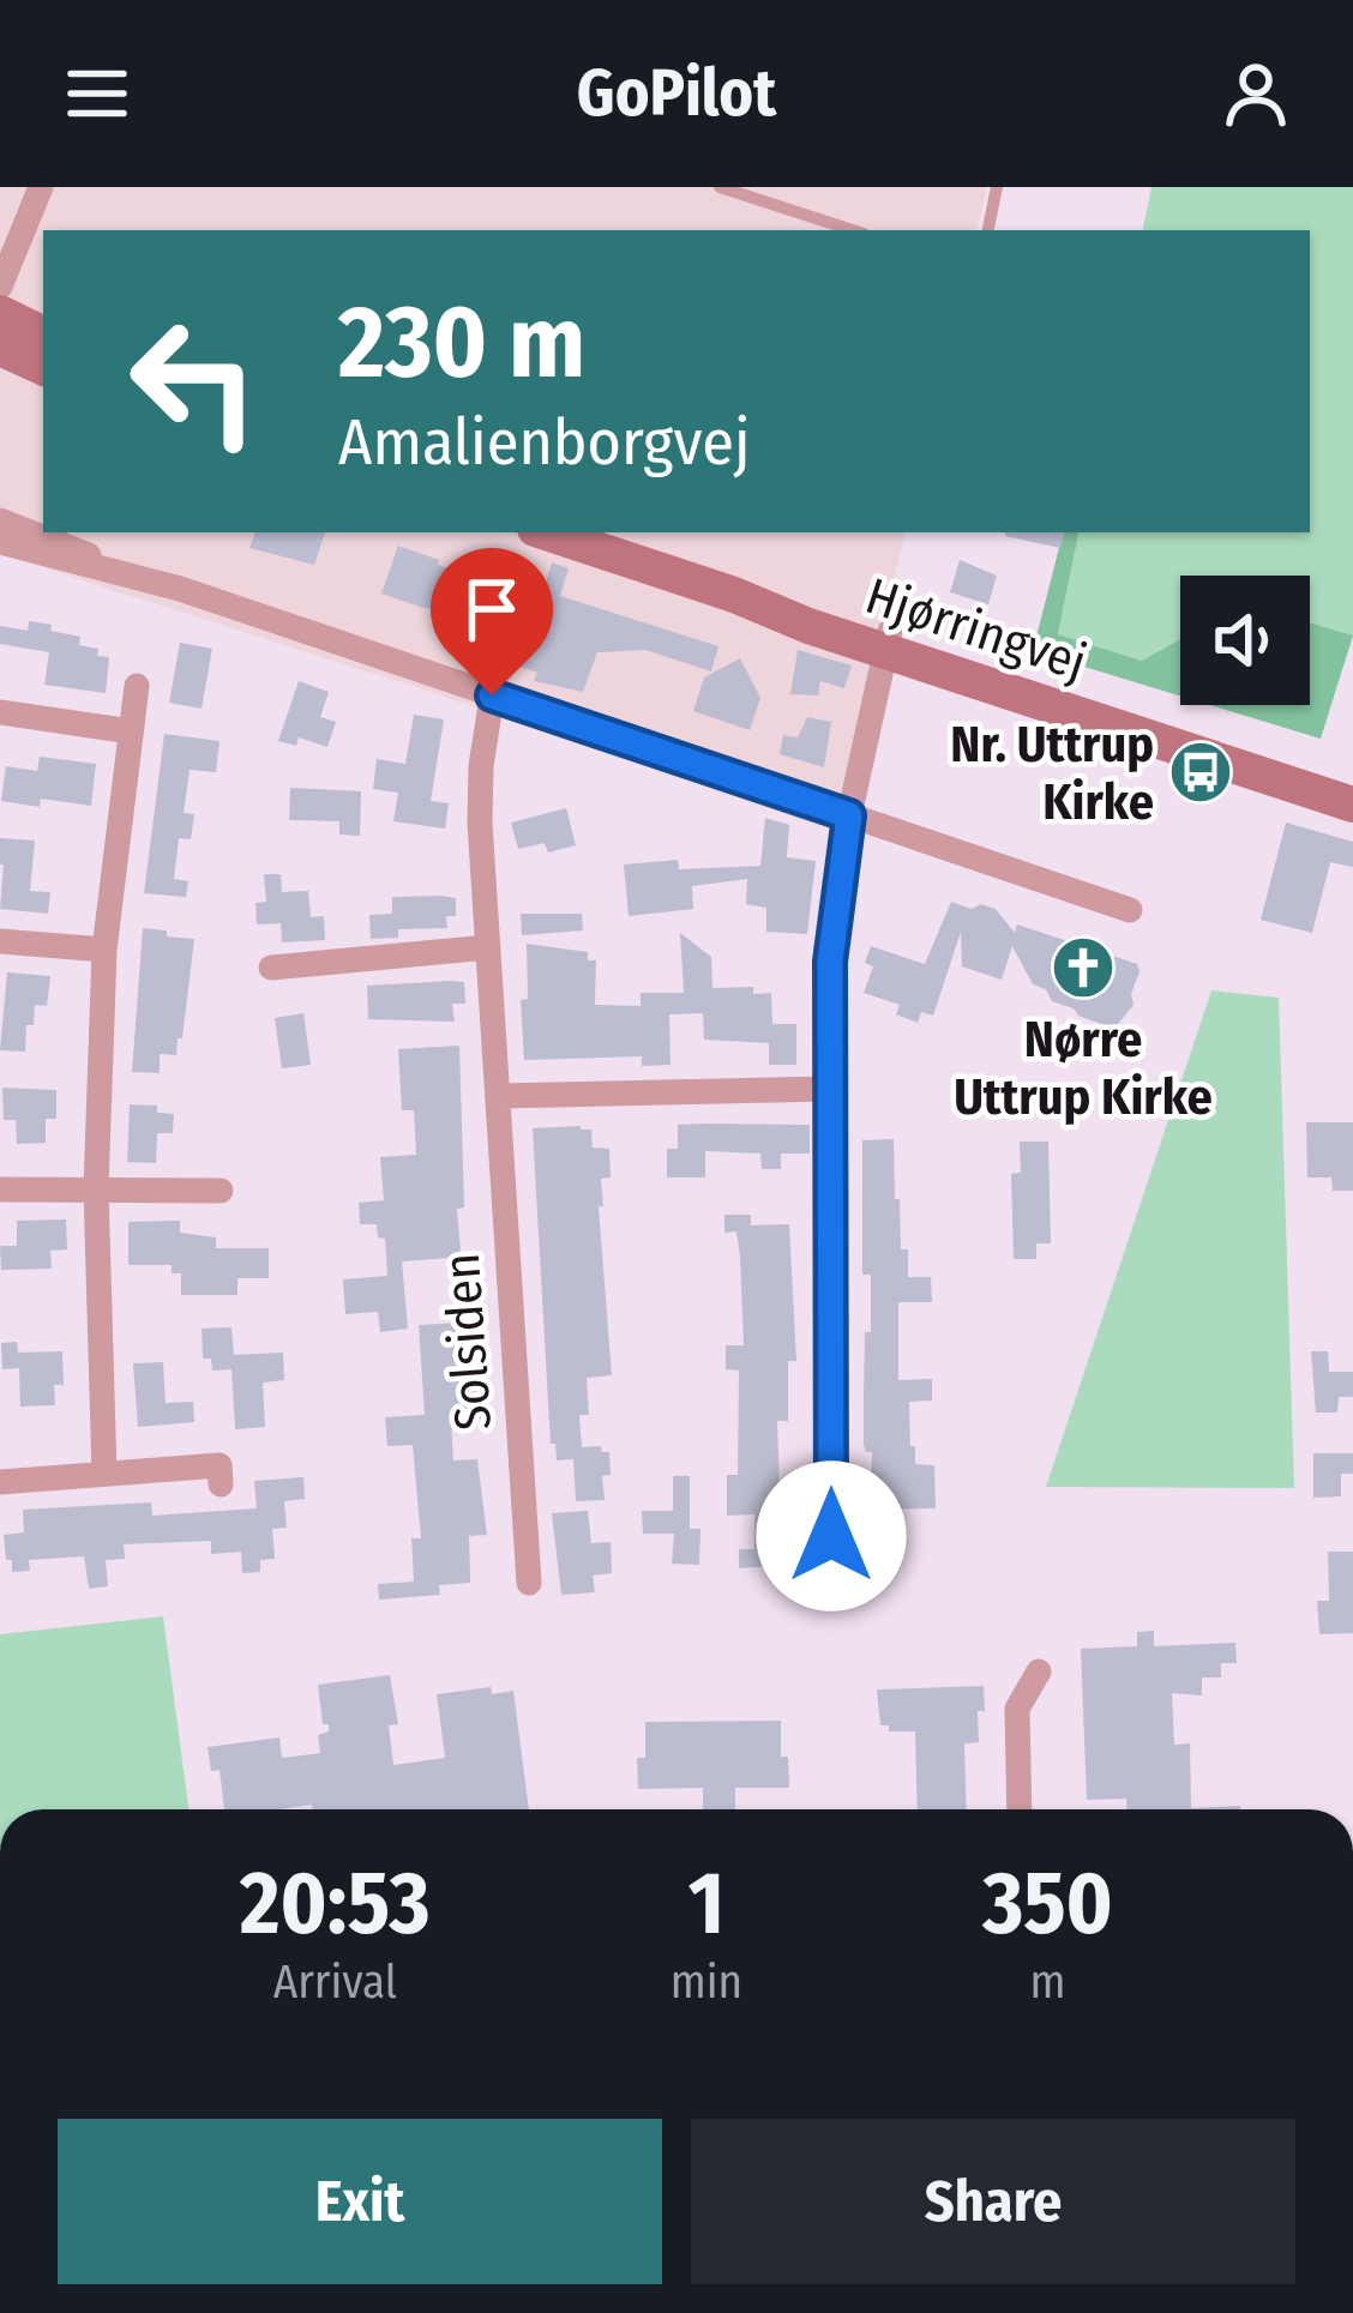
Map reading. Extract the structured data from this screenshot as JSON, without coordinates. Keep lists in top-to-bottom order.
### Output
{
  "streets": {
    "main road": ["Hjørringvej"],
    "street": ["Solsiden"]
  },
  "places": {
    "bus stop": ["Nr. Uttrup Kirke"],
    "church": ["Nørre Uttrup Kirke"]
  },
  "page": {
    "header": "GoPilot",
    "turn": ["230 m", "Amalienborgvej"],
    "eta": [
      "20:53",
      "Arrival",
      "1",
      "min",
      "350",
      "m"
    ],
    "buttons": ["Exit", "Share"]
  }
}
